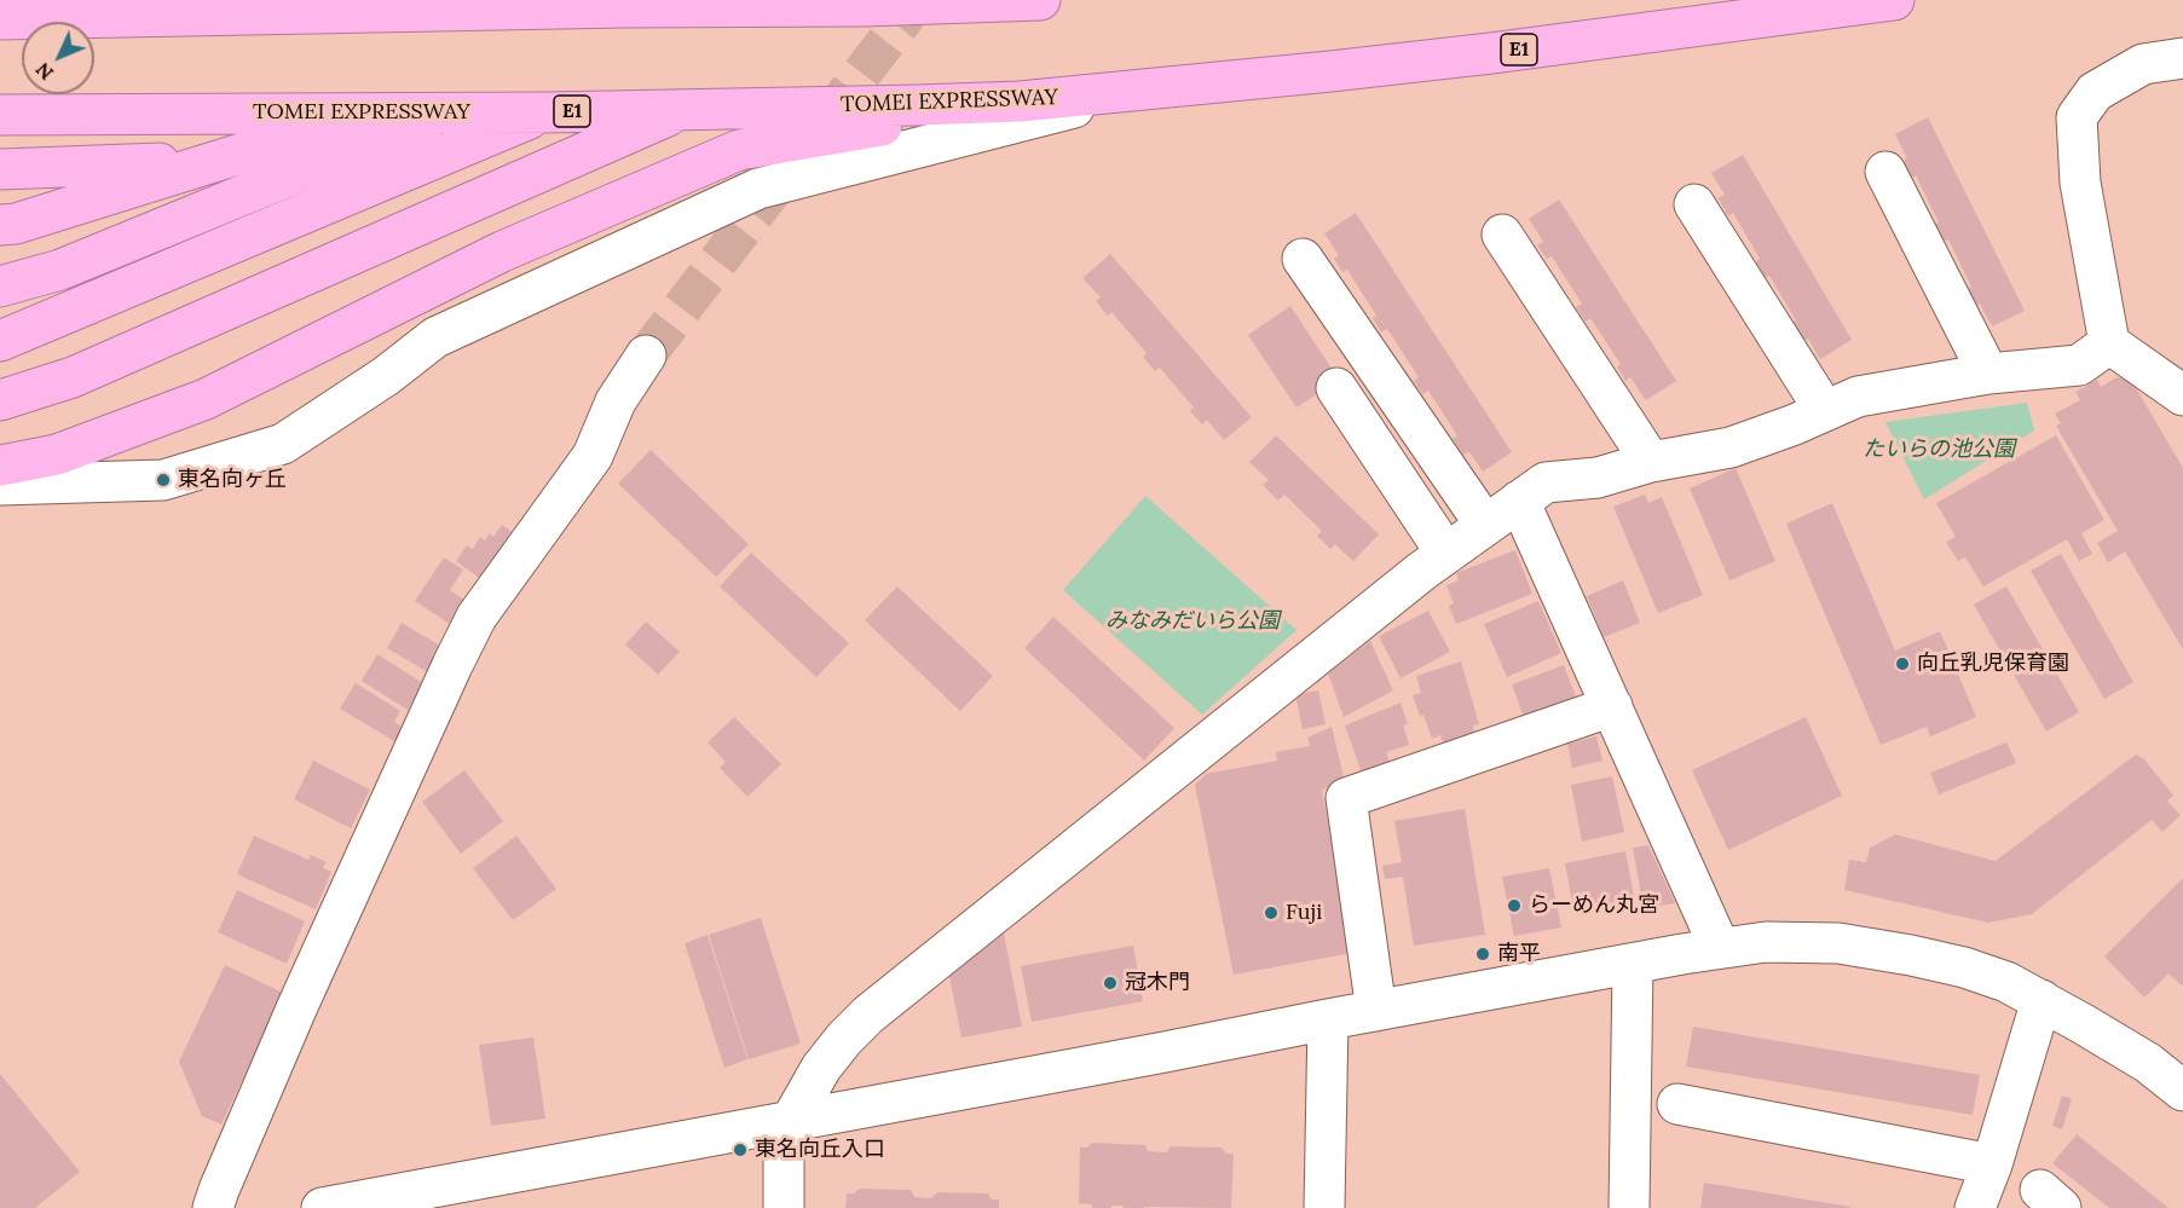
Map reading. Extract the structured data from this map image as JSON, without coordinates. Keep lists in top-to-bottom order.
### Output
{
  "streets": {
    "highway": ["E1", "TOMEI EXPRESSWAY"]
  },
  "parks": ["たいらの池公園", "みなみだいら公園"],
  "places": [
    "東名向ヶ丘",
    "向丘乳児保育園",
    "らーめん丸宮",
    "Fuji",
    "南平",
    "冠木門",
    "東名向丘入口"
  ],
  "north": "bottom left"
}
